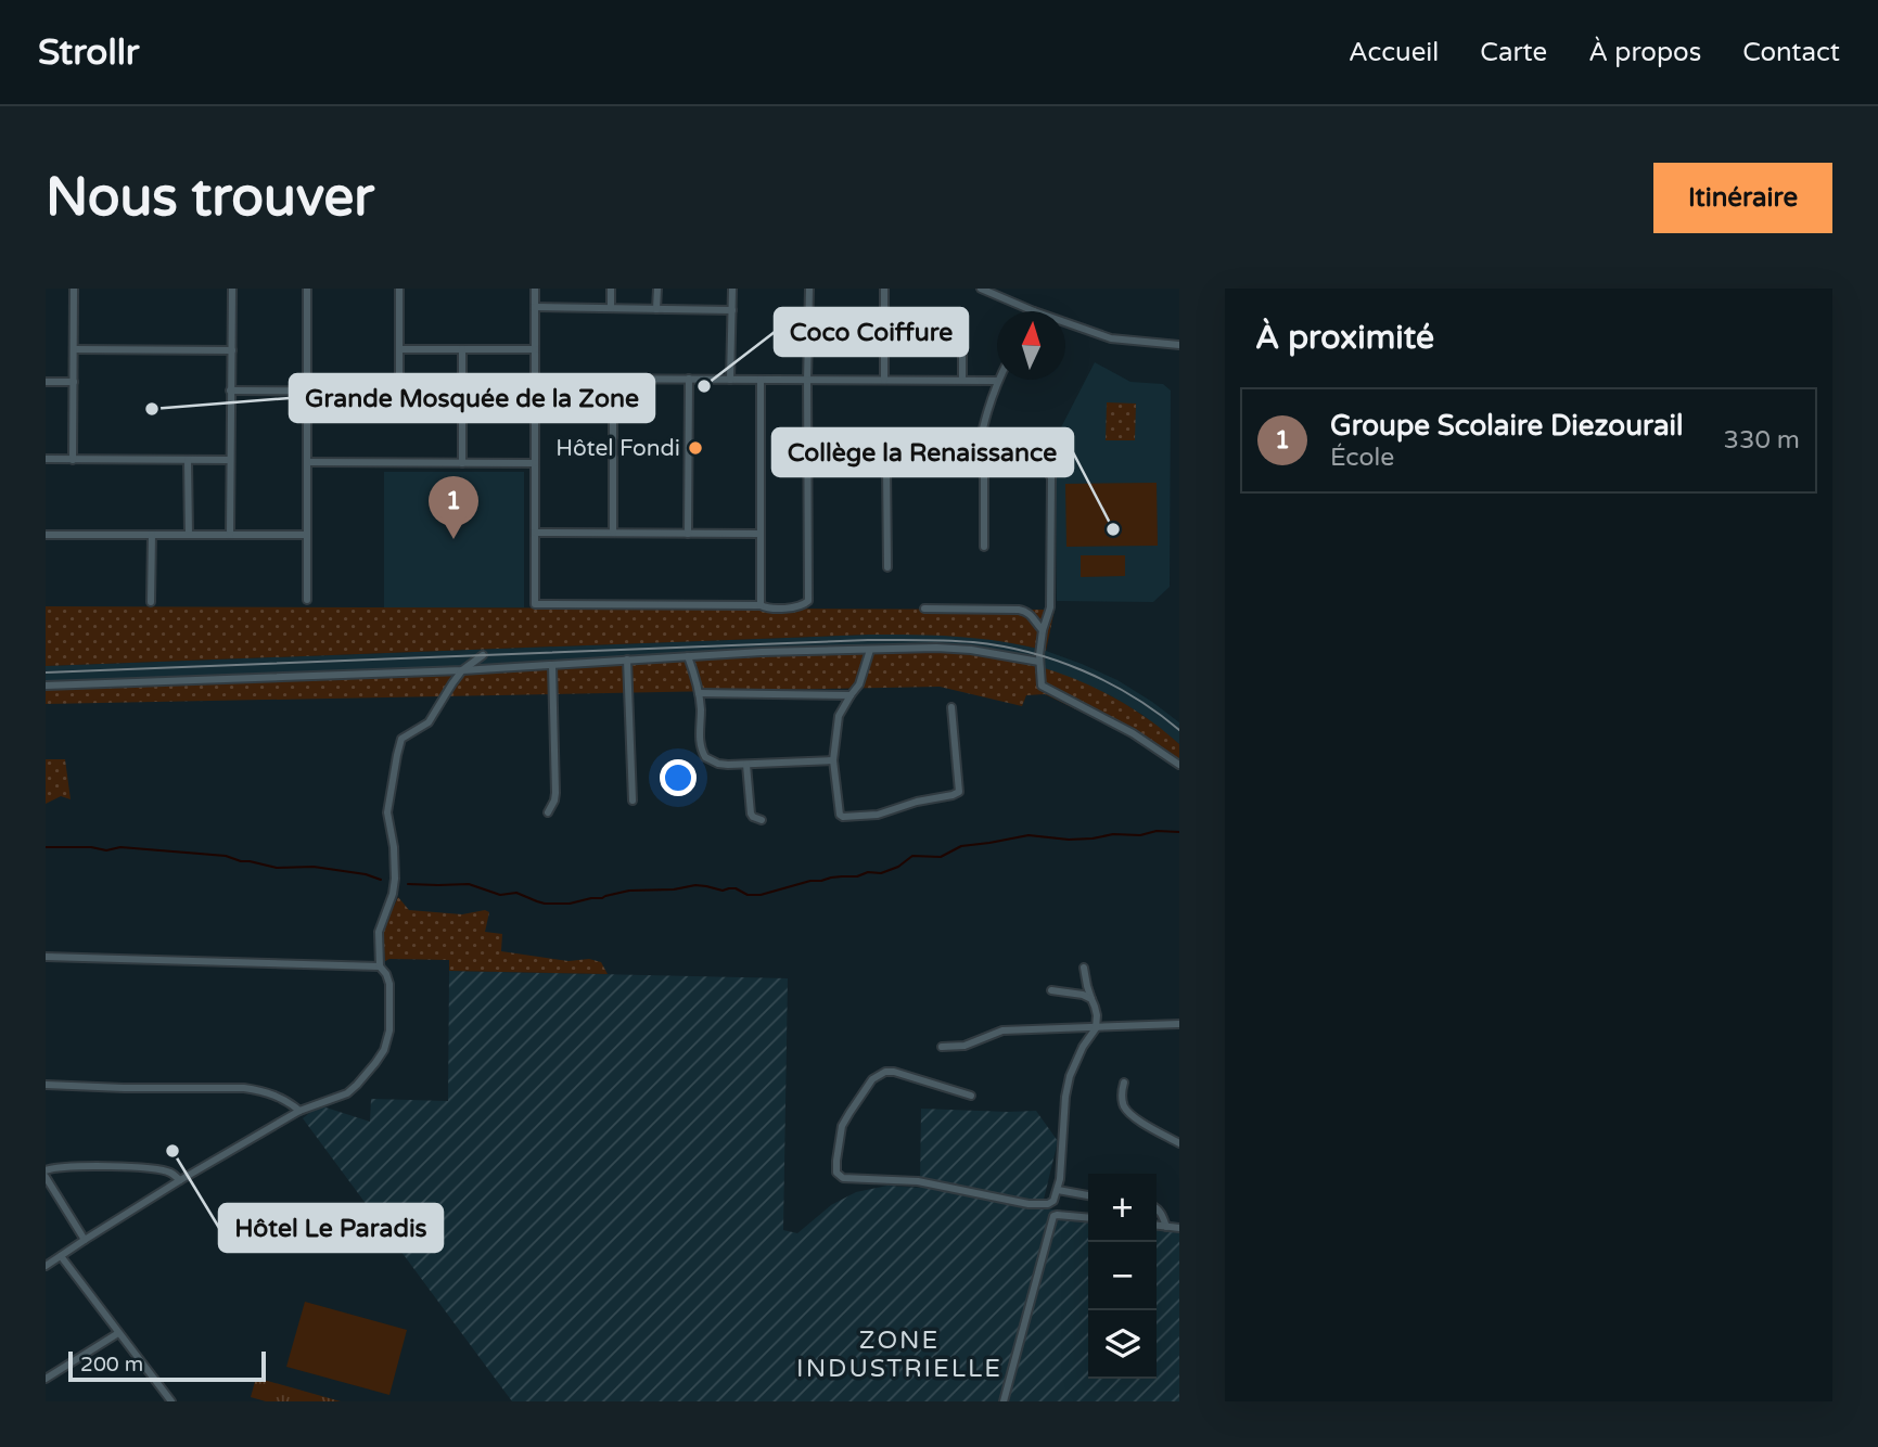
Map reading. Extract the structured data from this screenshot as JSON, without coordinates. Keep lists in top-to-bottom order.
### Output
{
  "districts": ["ZONE INDUSTRIELLE"],
  "places": [
    "Coco Coiffure",
    "Grande Mosquée de la Zone",
    "Hôtel Fondi",
    "Collège la Renaissance",
    "Hôtel Le Paradis"
  ],
  "scale_bar": "200 m",
  "north": "top",
  "page": {
    "header": "Strollr",
    "nav": [
      "Accueil",
      "Carte",
      "À propos",
      "Contact"
    ],
    "buttons": "Itinéraire",
    "title": "Nous trouver",
    "heading": "À proximité",
    "list": [
      {
        "mark": "1",
        "name": "Groupe Scolaire Diezourail",
        "note": "École",
        "value": "330 m"
      }
    ],
    "pins": "1",
    "map_buttons": ["+", "−"],
    "scale": "200 m"
  }
}
